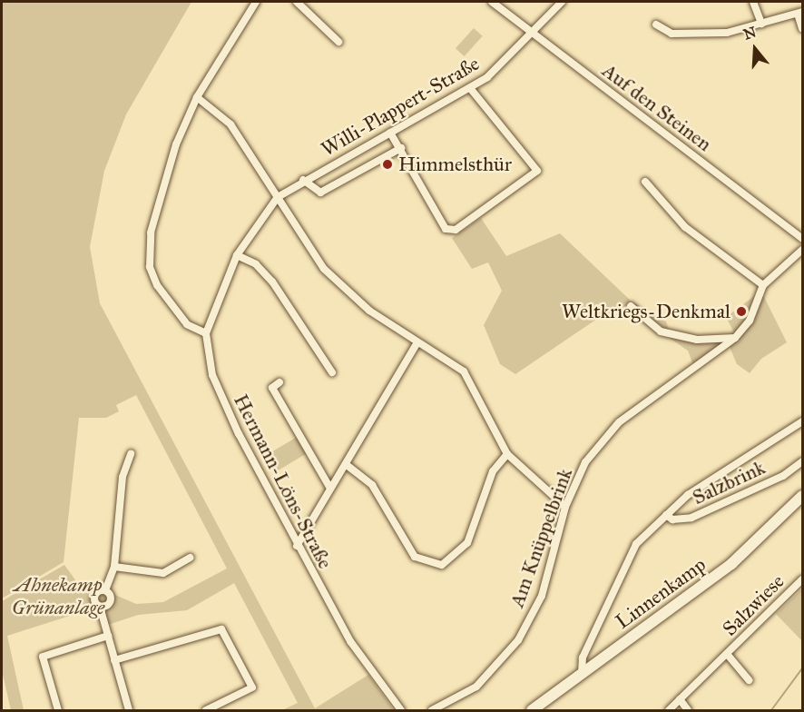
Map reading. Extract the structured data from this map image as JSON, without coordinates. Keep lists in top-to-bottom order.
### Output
{
  "streets": {
    "main road": ["Linnenkamp"],
    "street": [
      "Willi-Plappert-Straße",
      "Auf den Steinen",
      "Hermann-Löns-Straße",
      "Salzbrink",
      "Am Knüppelbrink",
      "Salzwiese"
    ]
  },
  "crossings": [
    ["Willi-Plappert-Straße", "Auf den Steinen"],
    ["Willi-Plappert-Straße", "Hermann-Löns-Straße"]
  ],
  "parks": ["Ahnekamp Grünanlage"],
  "places": ["Himmelsthür", "Weltkriegs-Denkmal"],
  "north": "top"
}
